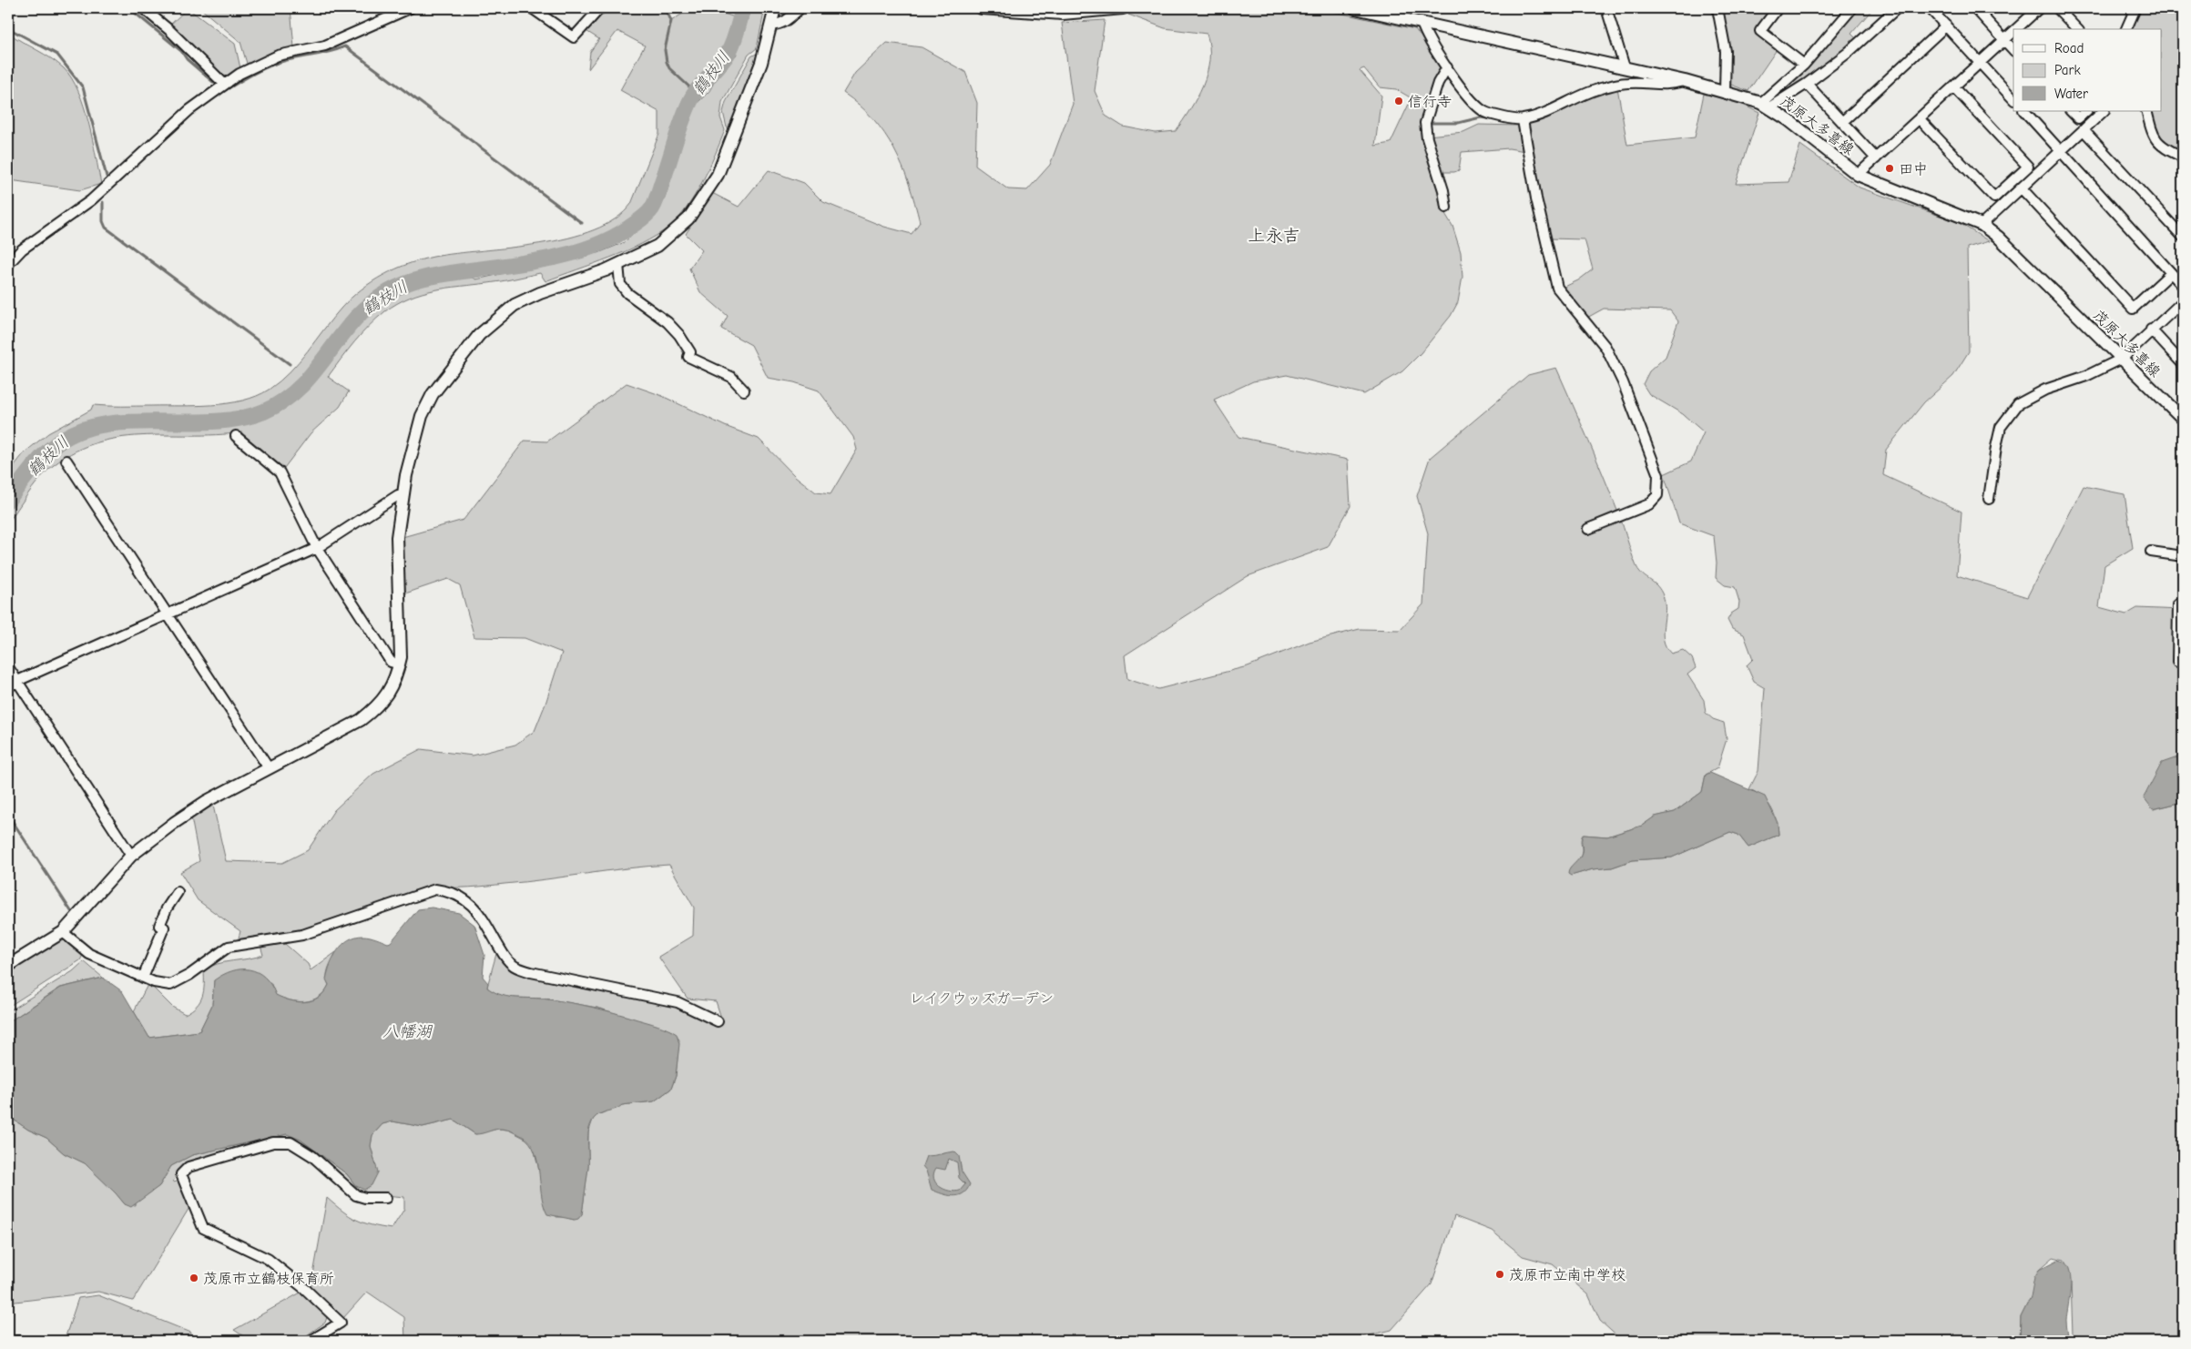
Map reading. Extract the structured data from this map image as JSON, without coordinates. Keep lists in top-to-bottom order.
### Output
{
  "streets": {
    "main road": ["茂原大多喜線"]
  },
  "districts": ["上永吉"],
  "water": ["鶴枝川", "八幡湖"],
  "parks": ["レイクウッズガーデン"],
  "places": [
    "信行寺",
    "田中",
    "茂原市立南中学校",
    "茂原市立鶴枝保育所"
  ],
  "legend": ["Road", "Park", "Water"]
}
